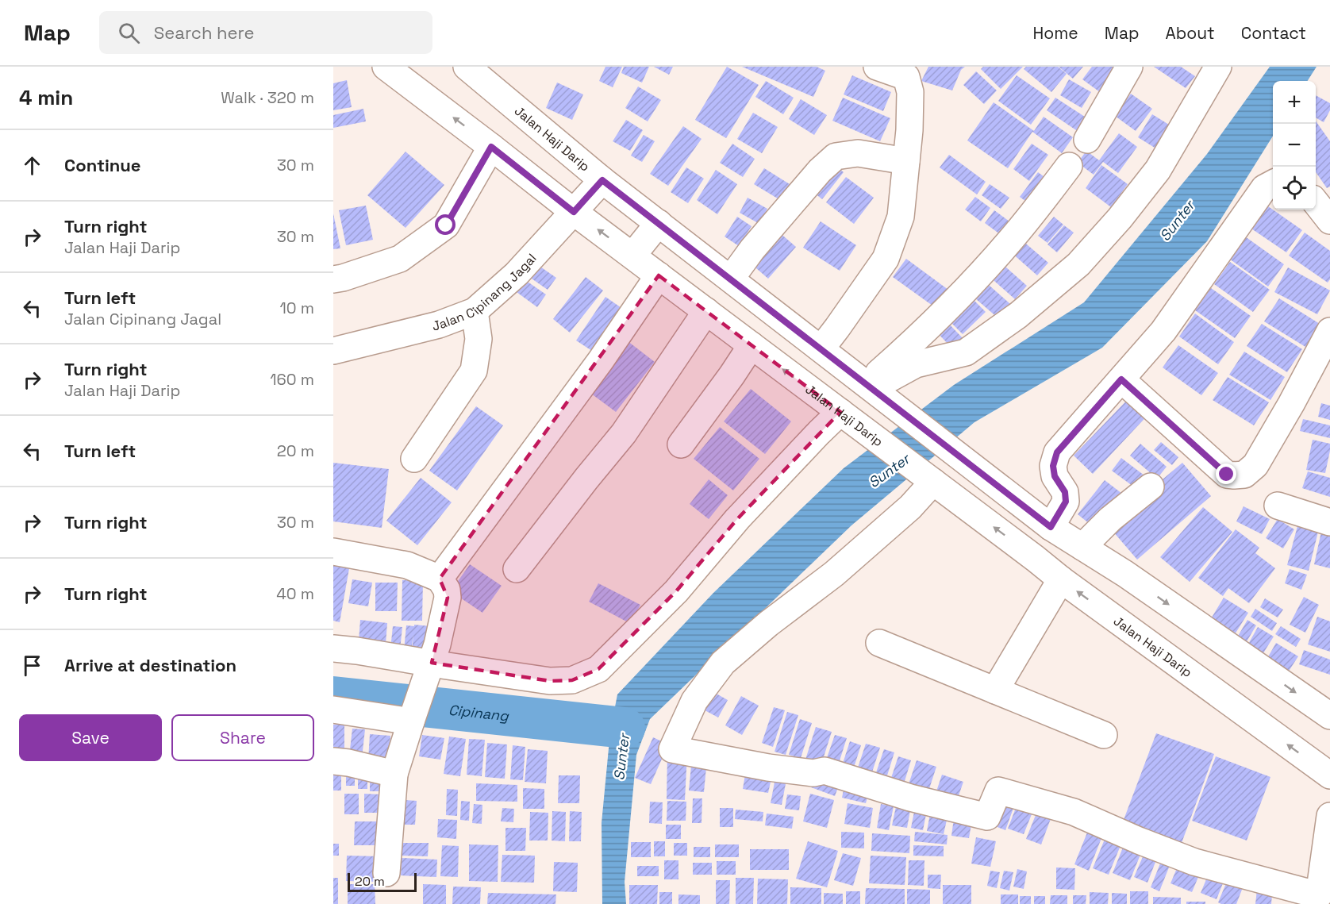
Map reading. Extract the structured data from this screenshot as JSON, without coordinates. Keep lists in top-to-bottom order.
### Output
{
  "streets": {
    "street": ["Jalan Haji Darip", "Jalan Cipinang Jagal"]
  },
  "crossings": [
    ["Jalan Haji Darip", "Jalan Cipinang Jagal"]
  ],
  "water": ["Sunter", "Cipinang"],
  "scale_bar": "20 m",
  "page": {
    "header": "Map",
    "search": "Search here",
    "nav": [
      "Home",
      "Map",
      "About",
      "Contact"
    ],
    "heading": ["4 min", "Walk · 320 m"],
    "map_buttons": ["+", "−"],
    "list": [
      ["Continue", "30 m"],
      ["Turn right", "Jalan Haji Darip", "30 m"],
      ["Turn left", "Jalan Cipinang Jagal", "10 m"],
      ["Turn right", "Jalan Haji Darip", "160 m"],
      ["Turn left", "20 m"],
      ["Turn right", "30 m"],
      ["Turn right", "40 m"],
      "Arrive at destination"
    ],
    "buttons": ["Save", "Share"],
    "scale": "20 m"
  }
}
